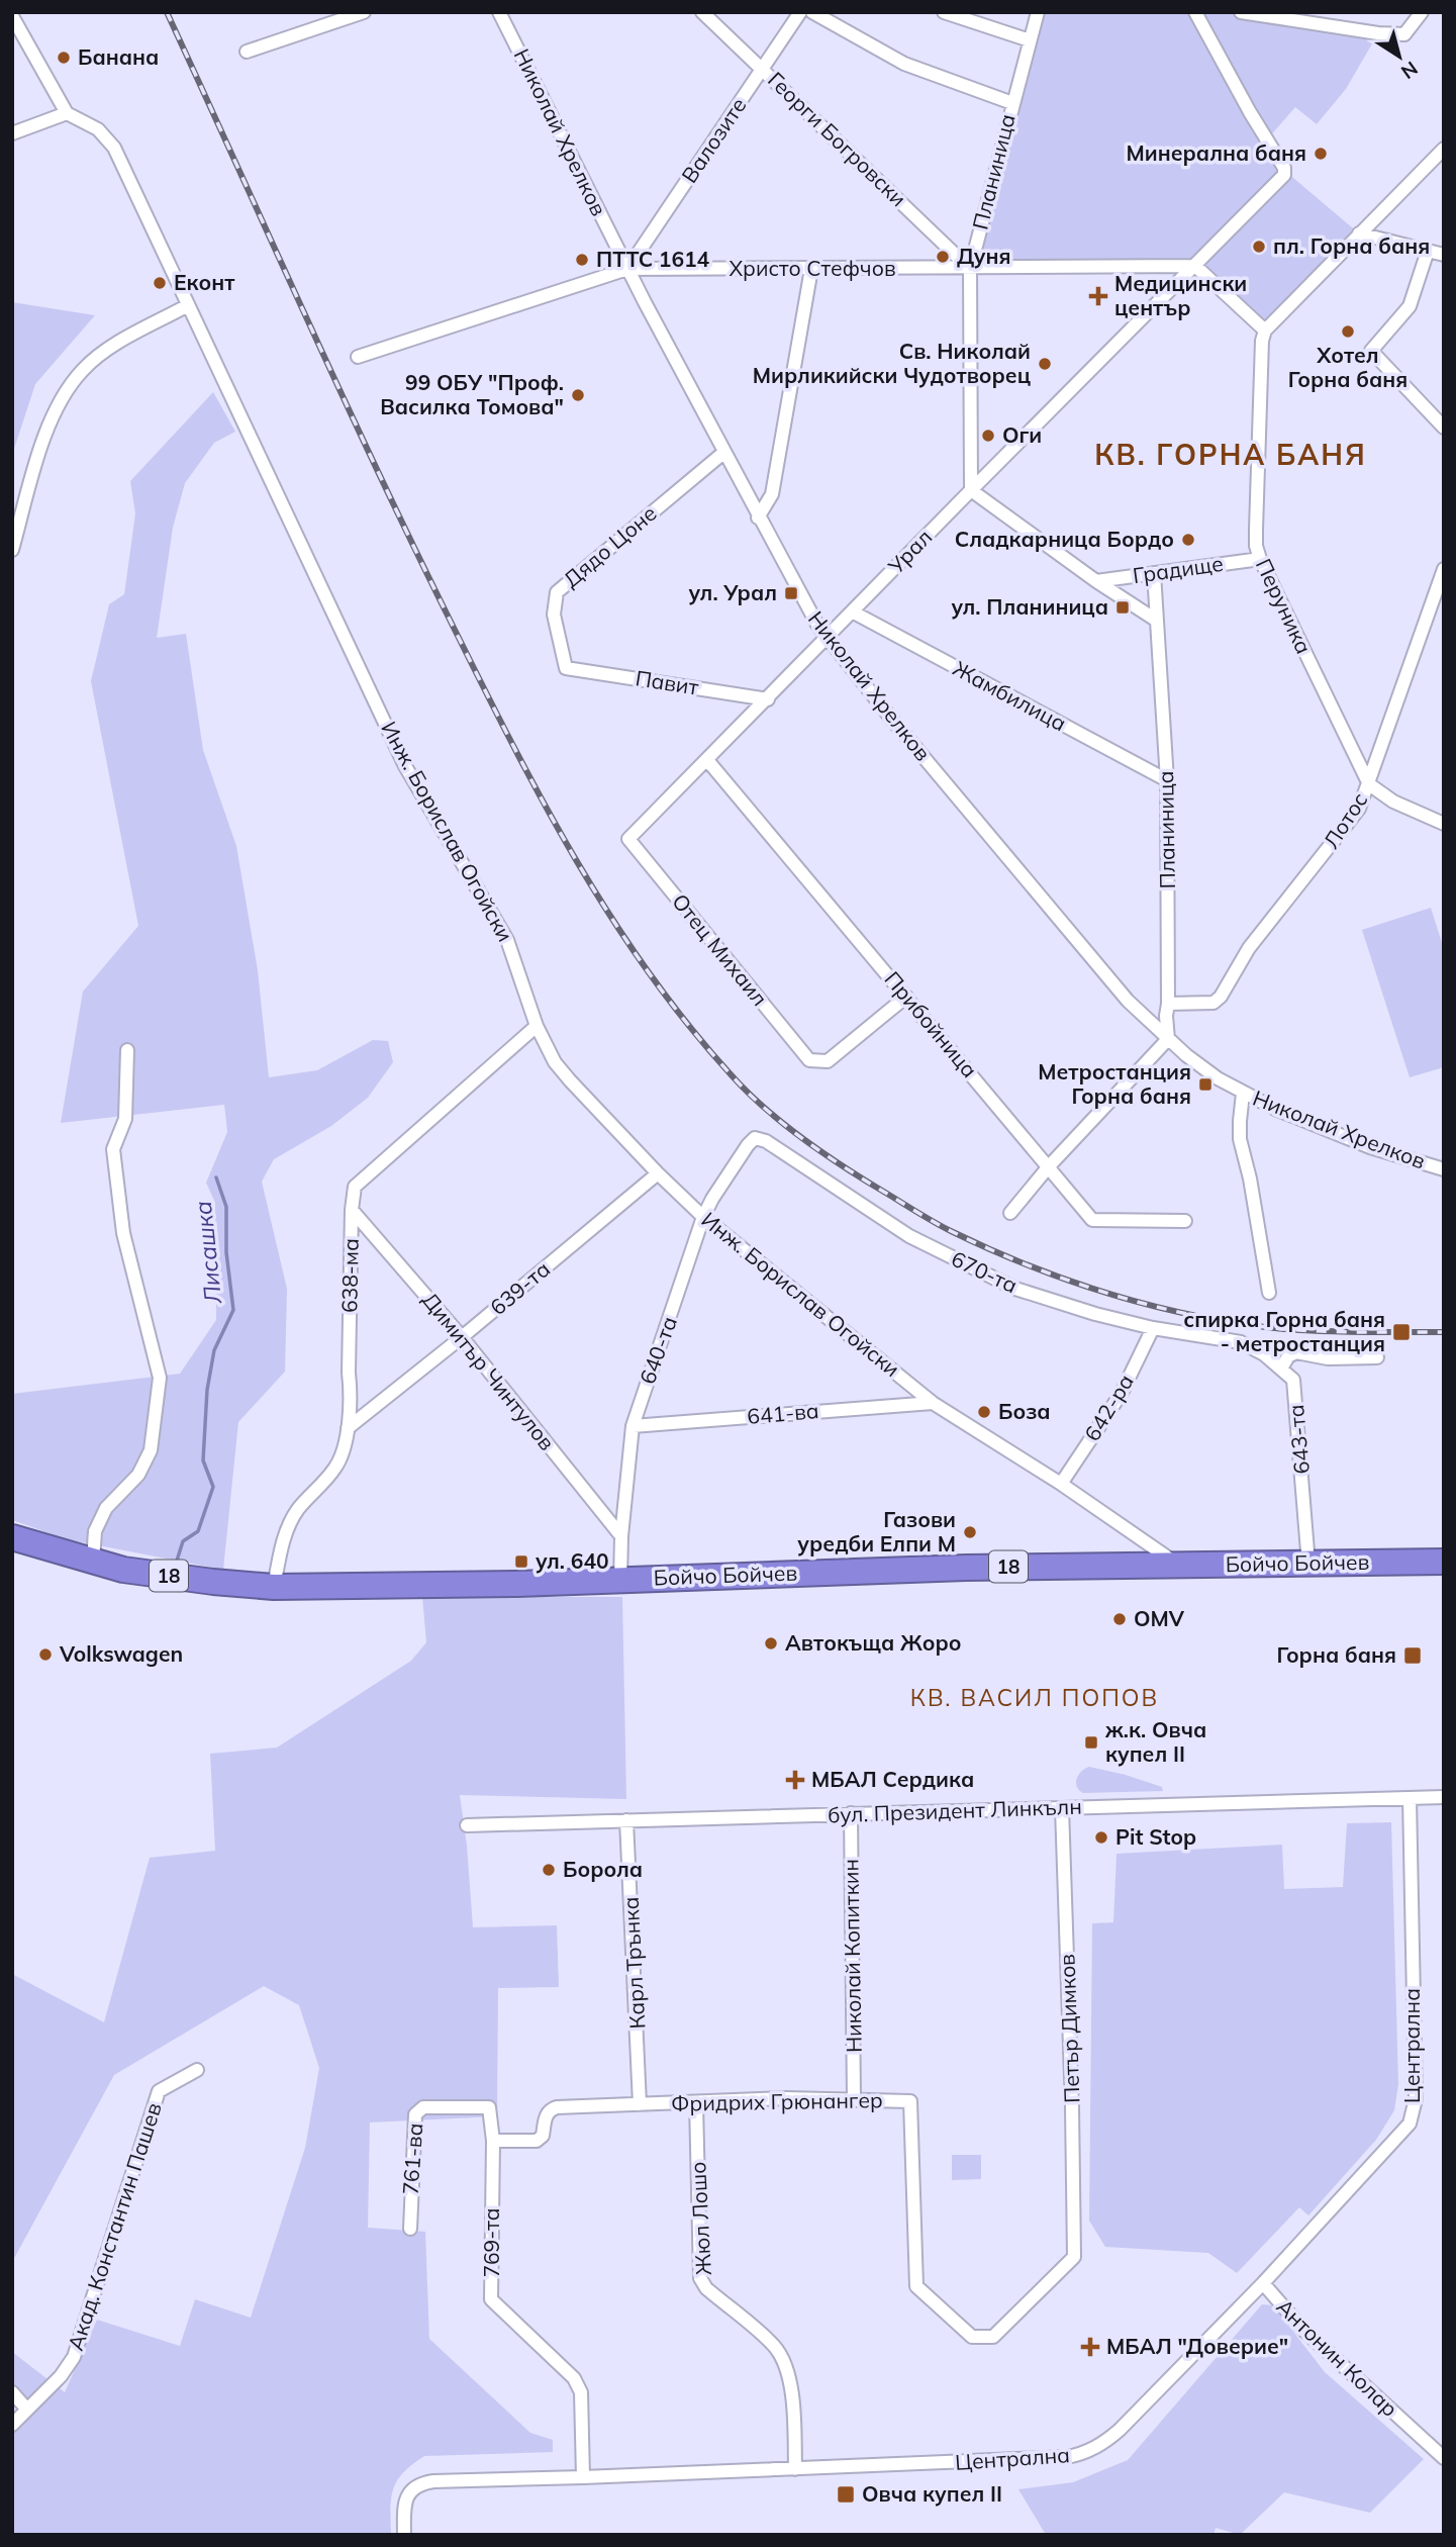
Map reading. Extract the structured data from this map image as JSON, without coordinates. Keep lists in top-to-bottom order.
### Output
{
  "streets": {
    "highway": ["Бойчо Бойчев", "18"],
    "street": [
      "Николай Хрелков",
      "Георги Богровски",
      "Валозите",
      "Планиница",
      "Христо Стефчов",
      "Дядо Цоне",
      "Урал",
      "Градище",
      "Перуника",
      "Павит",
      "Жамбилица",
      "Лотос",
      "Инж. Борислав Огойски",
      "Отец Михаил",
      "Прибойница",
      "670-та",
      "638-ма",
      "639-та",
      "640-та",
      "Димитър Чинтулов",
      "642-ра",
      "641-ва",
      "643-та",
      "бул. Президент Линкълн",
      "Николай Копиткин",
      "Карл Трънка",
      "Петър Димков",
      "Централна",
      "Фридрих Грюнангер",
      "761-ва",
      "Жюл Лошо",
      "Акад. Константин Пашев",
      "769-та",
      "Антонин Колар"
    ]
  },
  "crossings": [
    ["Николай Хрелков", "Валозите"],
    ["Николай Хрелков", "Планиница"],
    ["Николай Хрелков", "Христо Стефчов"],
    ["Николай Хрелков", "Дядо Цоне"],
    ["Николай Хрелков", "Урал"],
    ["Георги Богровски", "Валозите"],
    ["Георги Богровски", "Планиница"],
    ["Георги Богровски", "Христо Стефчов"],
    ["Валозите", "Христо Стефчов"],
    ["Планиница", "Христо Стефчов"],
    ["Планиница", "Урал"],
    ["Планиница", "Градище"],
    ["Планиница", "Жамбилица"],
    ["Планиница", "Лотос"],
    ["Христо Стефчов", "Урал"],
    ["Дядо Цоне", "Павит"],
    ["Урал", "Павит"],
    ["Урал", "Жамбилица"],
    ["Урал", "Отец Михаил"],
    ["Урал", "Прибойница"],
    ["Градище", "Перуника"],
    ["Перуника", "Лотос"],
    ["Инж. Борислав Огойски", "638-ма"],
    ["Инж. Борислав Огойски", "639-та"],
    ["Инж. Борислав Огойски", "640-та"],
    ["Инж. Борислав Огойски", "642-ра"],
    ["Инж. Борислав Огойски", "641-ва"],
    ["Инж. Борислав Огойски", "Бойчо Бойчев"],
    ["Отец Михаил", "Прибойница"],
    ["670-та", "640-та"],
    ["670-та", "642-ра"],
    ["670-та", "643-та"],
    ["638-ма", "639-та"],
    ["638-ма", "Димитър Чинтулов"],
    ["638-ма", "Бойчо Бойчев"],
    ["639-та", "Димитър Чинтулов"],
    ["640-та", "Димитър Чинтулов"],
    ["640-та", "641-ва"],
    ["640-та", "Бойчо Бойчев"],
    ["643-та", "Бойчо Бойчев"],
    ["бул. Президент Линкълн", "Николай Копиткин"],
    ["бул. Президент Линкълн", "Карл Трънка"],
    ["бул. Президент Линкълн", "Петър Димков"],
    ["бул. Президент Линкълн", "Централна"],
    ["Николай Копиткин", "Фридрих Грюнангер"],
    ["Карл Трънка", "Фридрих Грюнангер"],
    ["Петър Димков", "Фридрих Грюнангер"],
    ["Централна", "Жюл Лошо"],
    ["Централна", "769-та"],
    ["Централна", "Антонин Колар"],
    ["Фридрих Грюнангер", "761-ва"],
    ["Фридрих Грюнангер", "Жюл Лошо"],
    ["Фридрих Грюнангер", "769-та"],
    ["761-ва", "769-та"]
  ],
  "districts": ["КВ. ГОРНА БАНЯ", "КВ. ВАСИЛ ПОПОВ"],
  "water": ["Лисашка"],
  "places": {
    "other": [
      "Банана",
      "Минерална баня",
      "пл. Горна баня",
      "Дуня",
      "ПТТС 1614",
      "Еконт",
      "Хотел Горна баня",
      "Св. Николай Мирликийски Чудотворец",
      "99 ОБУ \"Проф. Василка Томова\"",
      "Оги",
      "Сладкарница Бордо",
      "Боза",
      "Газови уредби Елпи М",
      "OMV",
      "Автокъща Жоро",
      "Volkswagen",
      "Pit Stop",
      "Борола"
    ],
    "health": ["Медицински център", "МБАЛ Сердика", "МБАЛ \"Доверие\""],
    "transit": [
      "ул. Урал",
      "ул. Планиница",
      "Метростанция Горна баня",
      "спирка Горна баня - метростанция",
      "ул. 640",
      "Горна баня",
      "ж.к. Овча купел II",
      "Овча купел II"
    ]
  },
  "north": "bottom right"
}
